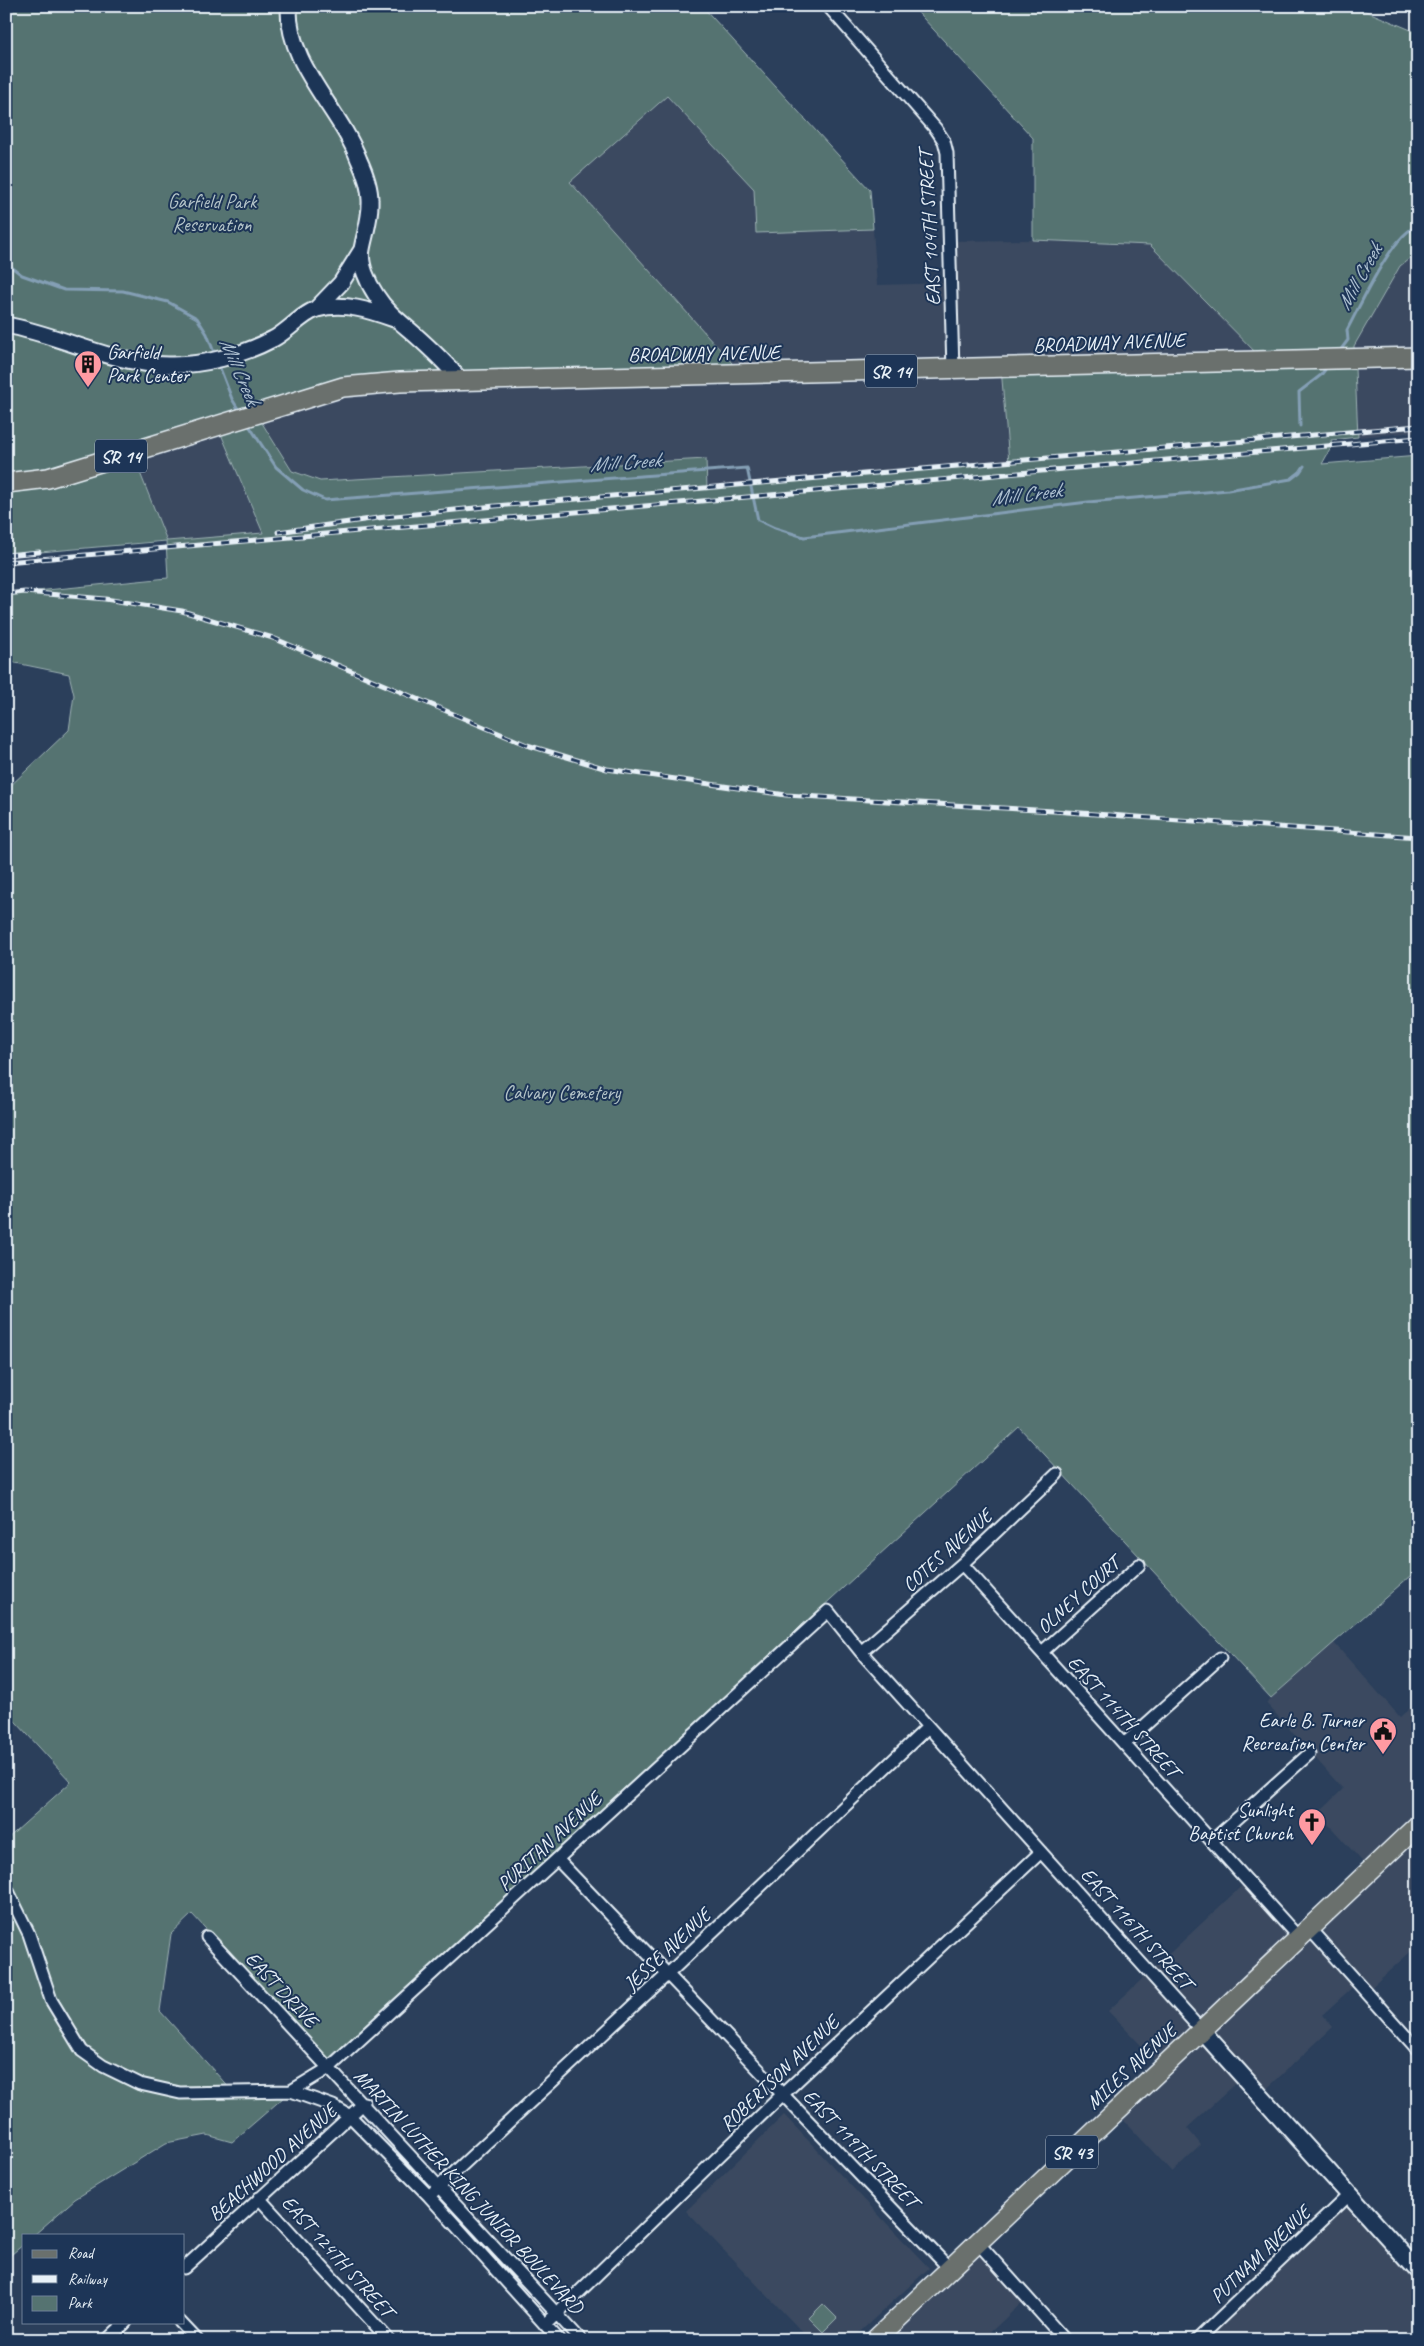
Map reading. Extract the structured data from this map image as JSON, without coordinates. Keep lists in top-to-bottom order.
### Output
{
  "streets": {
    "main road": [
      "BROADWAY AVENUE",
      "SR 14",
      "EAST 116TH STREET",
      "MILES AVENUE",
      "SR 43"
    ],
    "street": [
      "EAST 104TH STREET",
      "COTES AVENUE",
      "OLNEY COURT",
      "EAST 114TH STREET",
      "PURITAN AVENUE",
      "JESSE AVENUE",
      "EAST DRIVE",
      "ROBERTSON AVENUE",
      "EAST 119TH STREET",
      "BEACHWOOD AVENUE",
      "MARTIN LUTHER KING JUNIOR BOULEVARD",
      "PUTNAM AVENUE",
      "EAST 124TH STREET"
    ]
  },
  "crossings": [
    ["EAST 104TH STREET", "BROADWAY AVENUE"],
    ["COTES AVENUE", "EAST 114TH STREET"],
    ["COTES AVENUE", "EAST 116TH STREET"],
    ["OLNEY COURT", "EAST 114TH STREET"],
    ["EAST 114TH STREET", "MILES AVENUE"],
    ["PURITAN AVENUE", "EAST 116TH STREET"],
    ["PURITAN AVENUE", "EAST DRIVE"],
    ["PURITAN AVENUE", "EAST 119TH STREET"],
    ["PURITAN AVENUE", "MARTIN LUTHER KING JUNIOR BOULEVARD"],
    ["EAST 116TH STREET", "JESSE AVENUE"],
    ["EAST 116TH STREET", "MILES AVENUE"],
    ["EAST 116TH STREET", "ROBERTSON AVENUE"],
    ["EAST 116TH STREET", "PUTNAM AVENUE"],
    ["JESSE AVENUE", "EAST 119TH STREET"],
    ["JESSE AVENUE", "MARTIN LUTHER KING JUNIOR BOULEVARD"],
    ["EAST DRIVE", "MARTIN LUTHER KING JUNIOR BOULEVARD"],
    ["MILES AVENUE", "EAST 119TH STREET"],
    ["ROBERTSON AVENUE", "EAST 119TH STREET"],
    ["ROBERTSON AVENUE", "MARTIN LUTHER KING JUNIOR BOULEVARD"],
    ["BEACHWOOD AVENUE", "MARTIN LUTHER KING JUNIOR BOULEVARD"],
    ["BEACHWOOD AVENUE", "EAST 124TH STREET"]
  ],
  "water": ["Mill Creek"],
  "parks": ["Garfield Park Reservation", "Calvary Cemetery"],
  "places": {
    "building": ["Garfield Park Center"],
    "public building": ["Earle B. Turner Recreation Center"],
    "church": ["Sunlight Baptist Church"]
  },
  "legend": ["Road", "Railway", "Park"]
}
